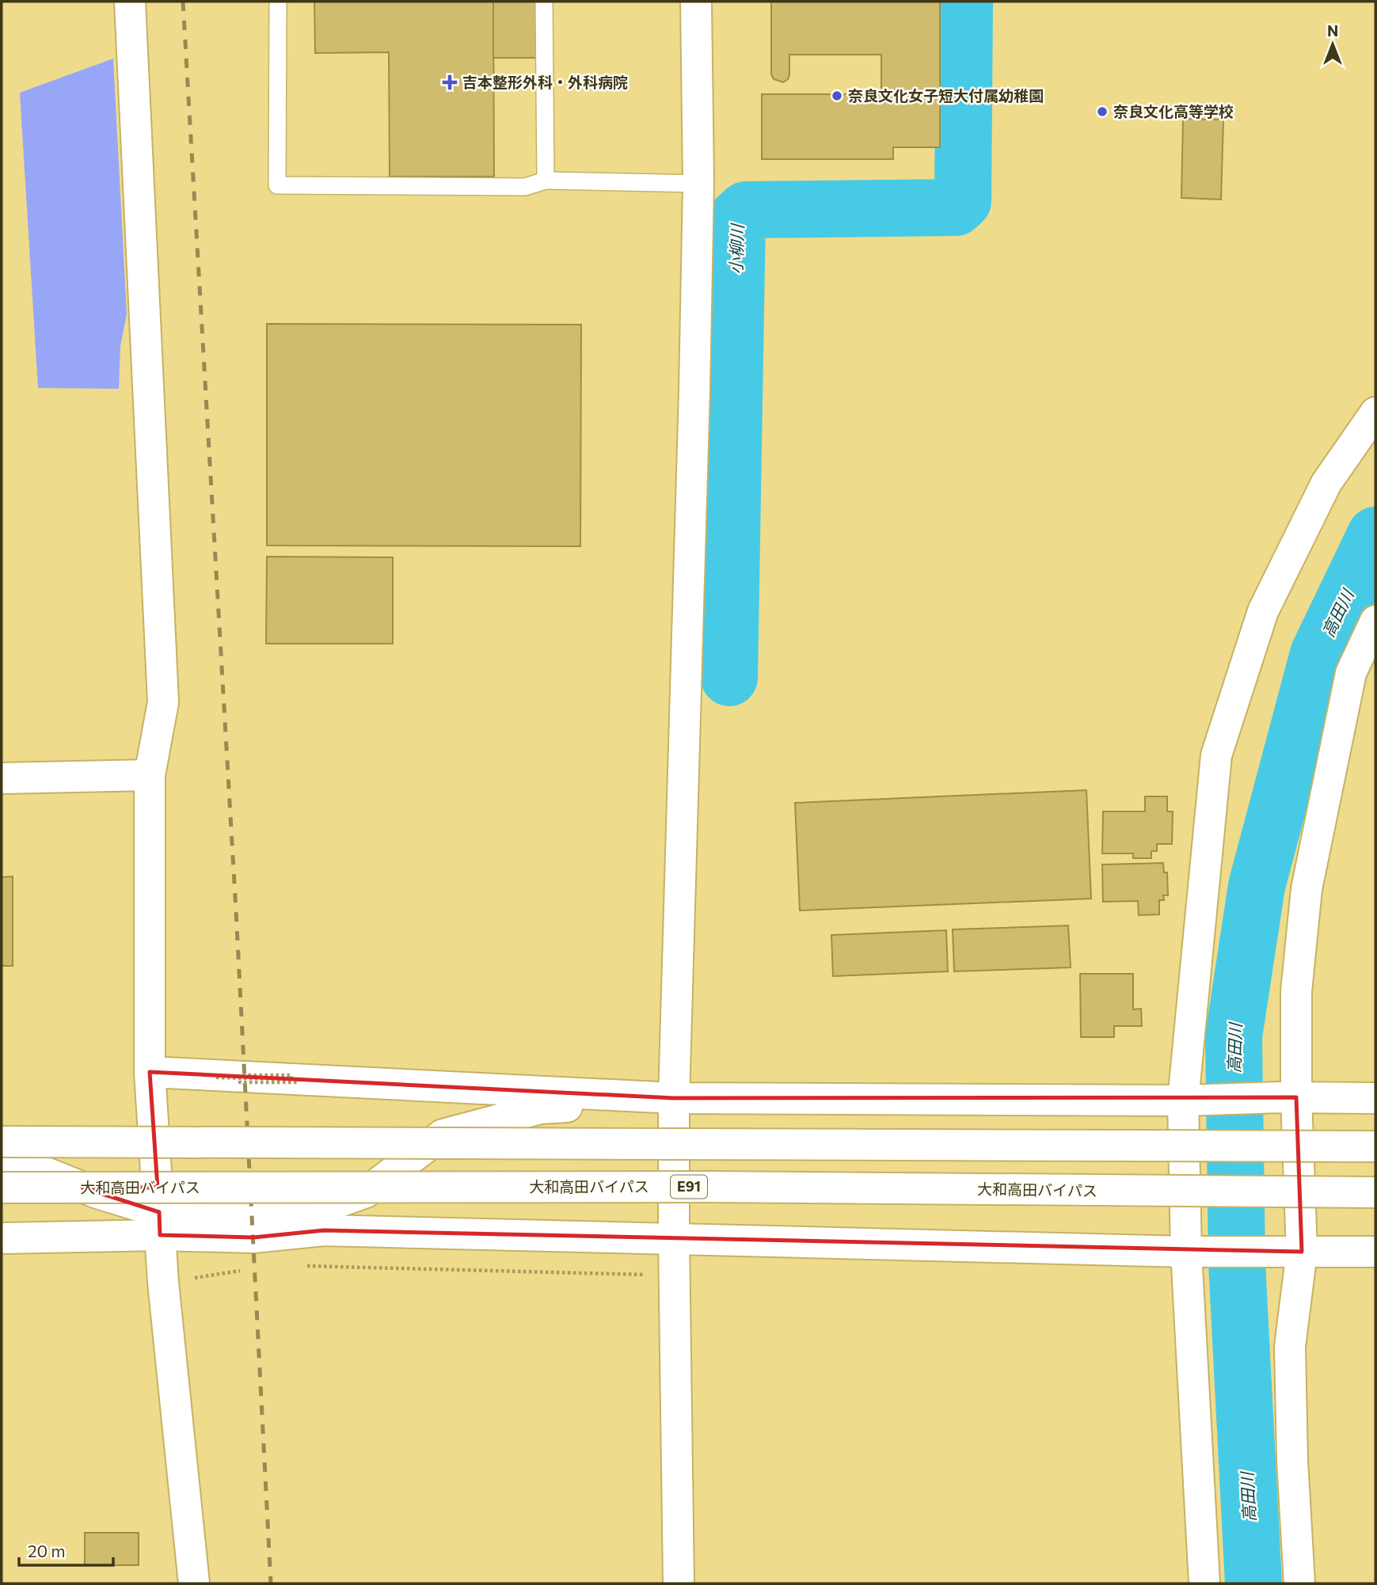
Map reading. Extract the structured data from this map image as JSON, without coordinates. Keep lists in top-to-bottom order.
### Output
{
  "streets": {
    "main road": ["大和高田バイパス", "E91"]
  },
  "water": ["小柳川", "高田川"],
  "places": {
    "health": ["吉本整形外科・外科病院"],
    "other": ["奈良文化女子短大付属幼稚園", "奈良文化高等学校"]
  },
  "scale_bar": "20 m",
  "north": "top"
}
